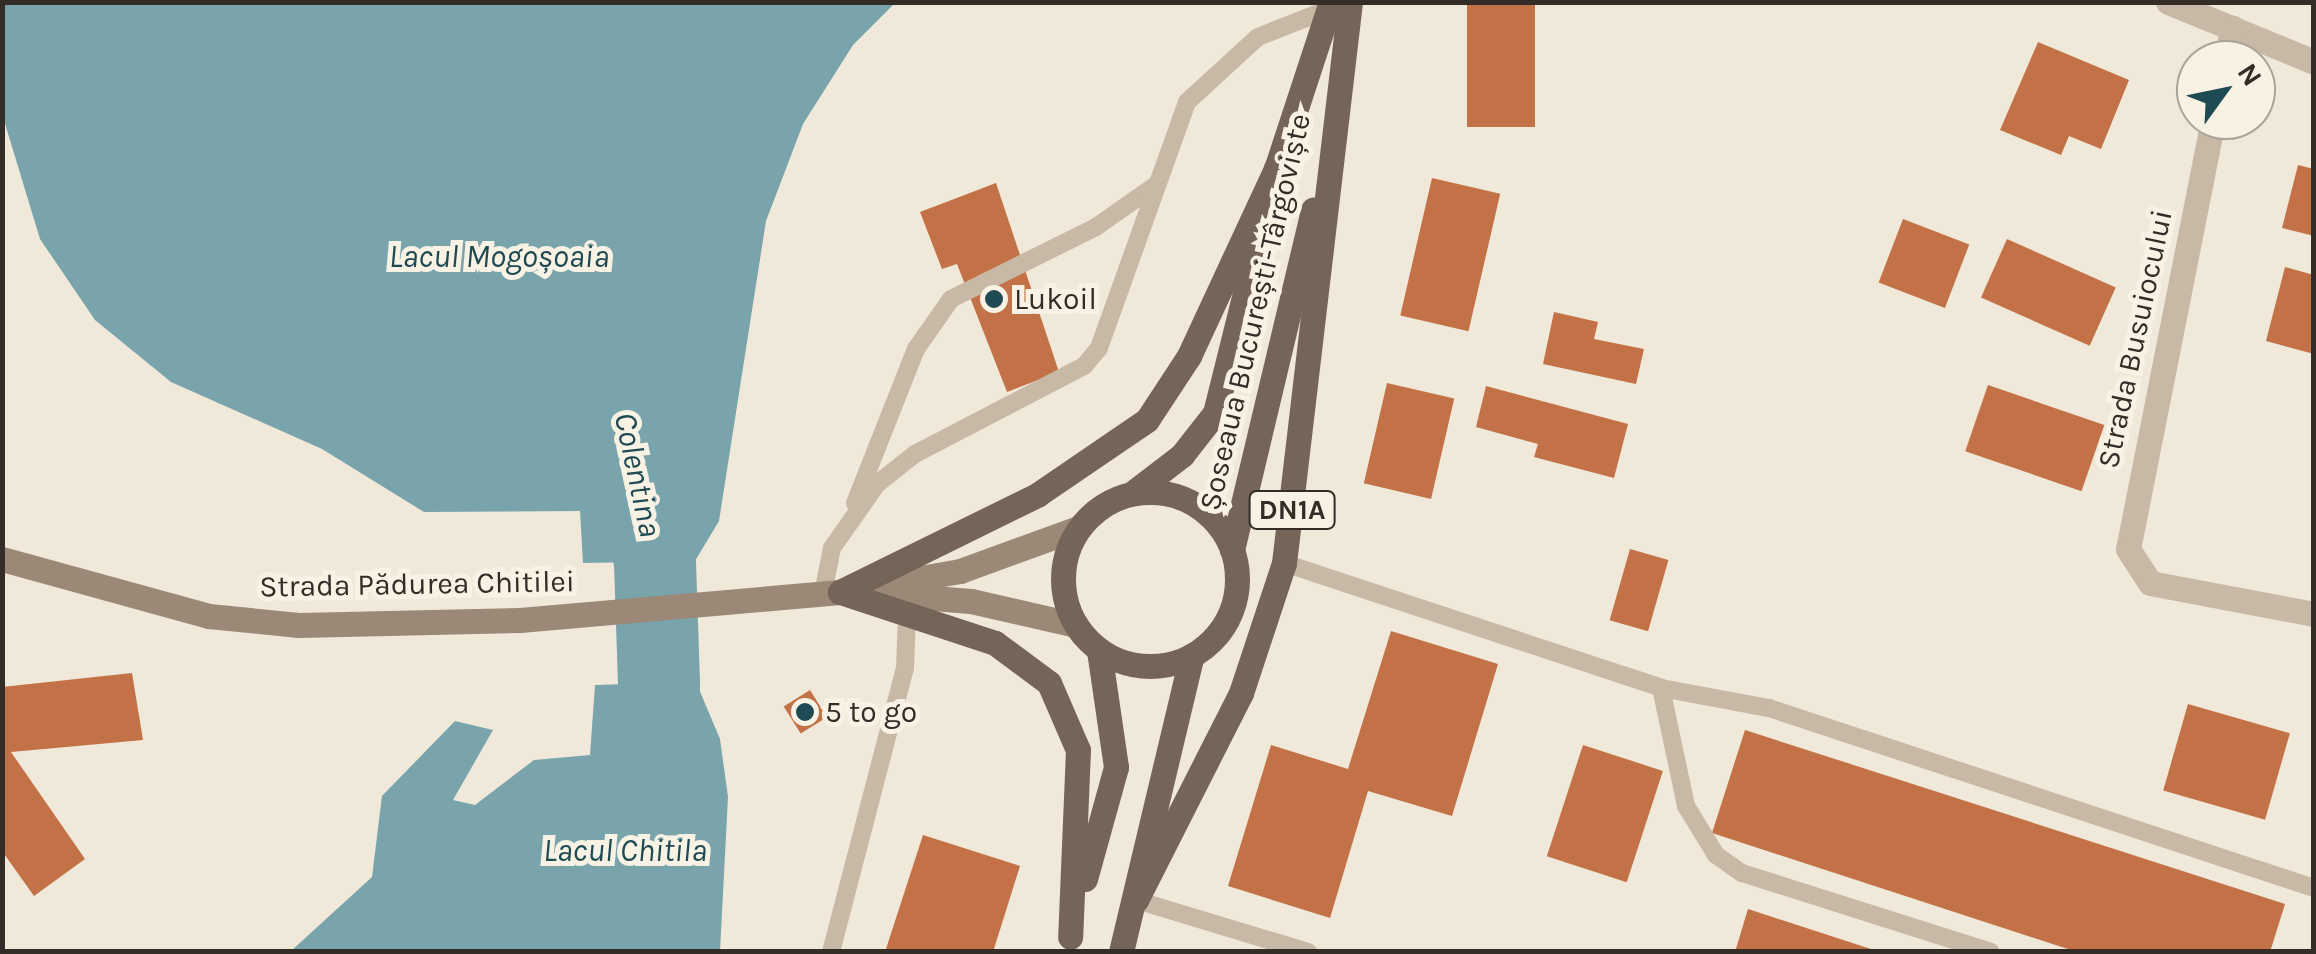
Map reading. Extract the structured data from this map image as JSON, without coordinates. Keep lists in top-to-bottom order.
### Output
{
  "streets": {
    "main road": ["Șoseaua București-Târgoviște", "DN1A", "Strada Pădurea Chitilei"],
    "street": ["Strada Busuiocului"]
  },
  "crossings": [
    ["Șoseaua București-Târgoviște", "DN1A"],
    ["Șoseaua București-Târgoviște", "Strada Pădurea Chitilei"],
    ["DN1A", "Strada Pădurea Chitilei"]
  ],
  "water": ["Lacul Mogoșoaia", "Colentina", "Lacul Chitila"],
  "places": ["Lukoil", "5 to go"],
  "north": "top right"
}
